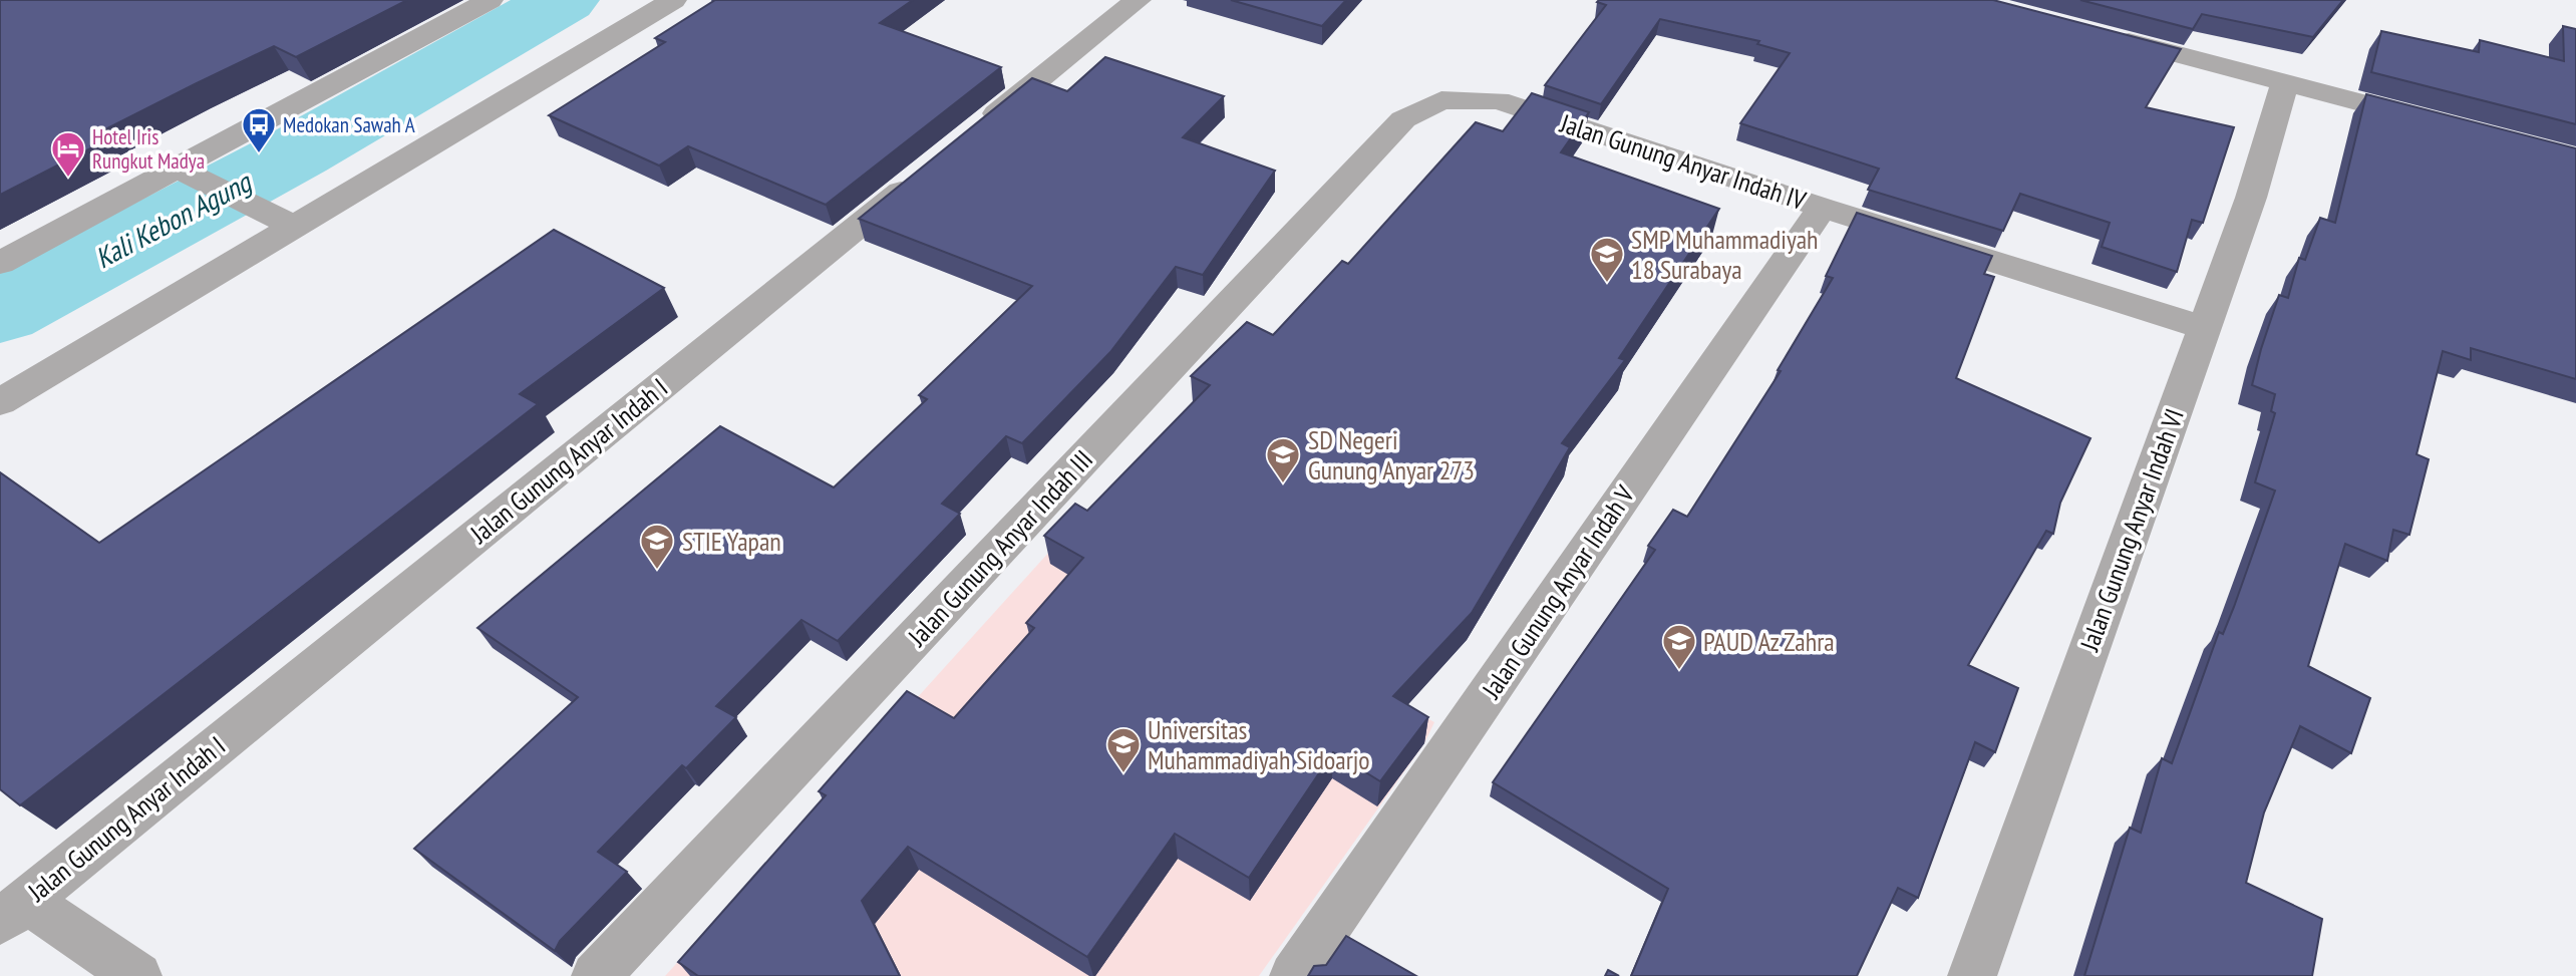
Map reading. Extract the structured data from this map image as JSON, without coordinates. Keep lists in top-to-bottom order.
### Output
{
  "streets": {
    "street": [
      "Jalan Gunung Anyar Indah IV",
      "Jalan Gunung Anyar Indah I",
      "Jalan Gunung Anyar Indah VI",
      "Jalan Gunung Anyar Indah III",
      "Jalan Gunung Anyar Indah V"
    ]
  },
  "crossings": [
    ["Jalan Gunung Anyar Indah IV", "Jalan Gunung Anyar Indah VI"],
    ["Jalan Gunung Anyar Indah IV", "Jalan Gunung Anyar Indah III"],
    ["Jalan Gunung Anyar Indah IV", "Jalan Gunung Anyar Indah V"]
  ],
  "water": ["Kali Kebon Agung"],
  "places": {
    "bus stop": ["Medokan Sawah A"],
    "hotel": ["Hotel Iris Rungkut Madya"],
    "school or university": [
      "SMP Muhammadiyah 18 Surabaya",
      "SD Negeri Gunung Anyar 273",
      "STIE Yapan",
      "PAUD Az Zahra",
      "Universitas Muhammadiyah Sidoarjo"
    ]
  }
}
